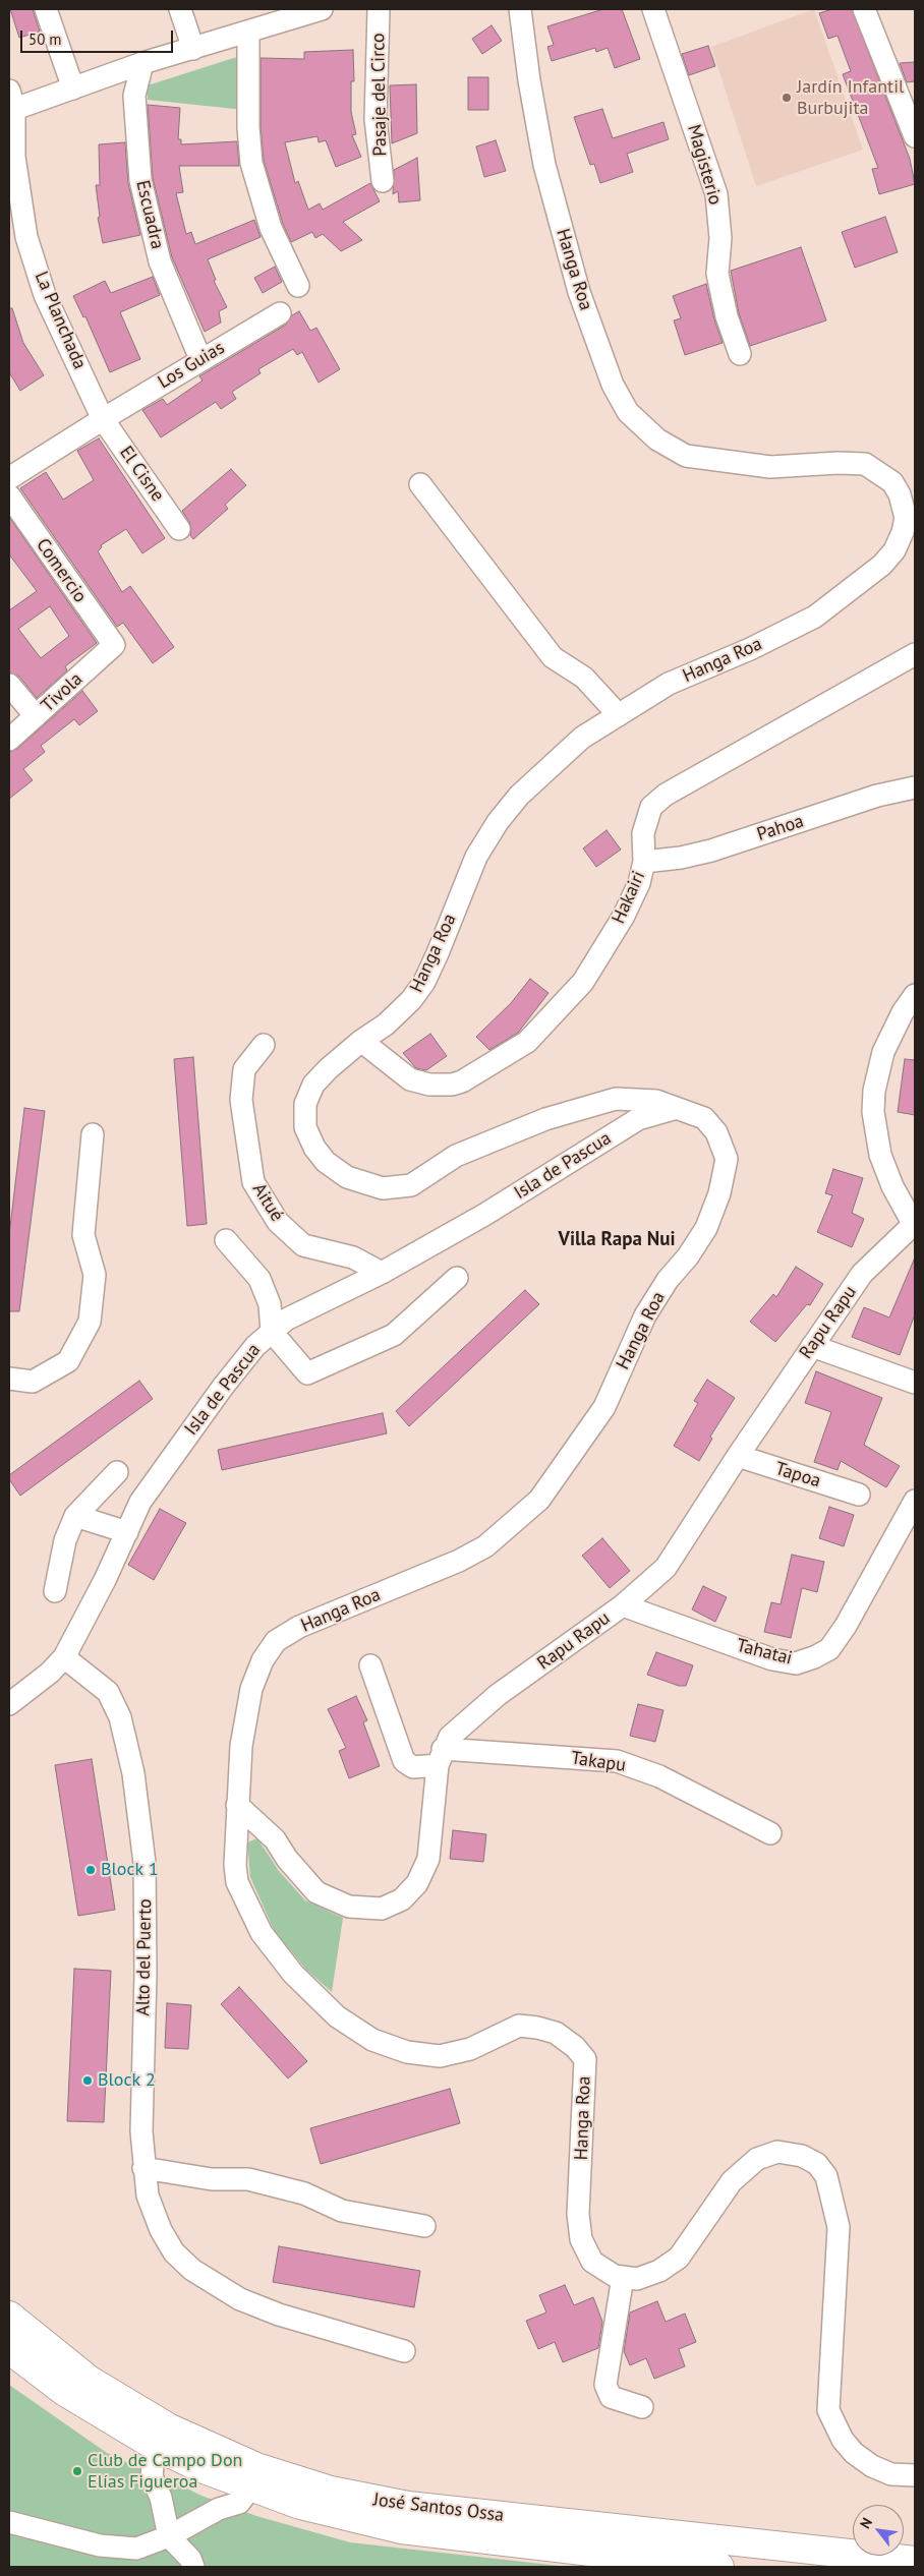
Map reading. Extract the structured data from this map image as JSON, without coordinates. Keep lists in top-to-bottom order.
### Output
{
  "streets": {
    "highway": ["José Santos Ossa"],
    "street": [
      "Pasaje del Circo",
      "Magisterio",
      "Escuadra",
      "Hanga Roa",
      "La Planchada",
      "Los Guias",
      "El Cisne",
      "Comercio",
      "Tivola",
      "Pahoa",
      "Hakairi",
      "Isla de Pascua",
      "Aitué",
      "Rapu Rapu",
      "Tapoa",
      "Tahatai",
      "Takapu",
      "Alto del Puerto"
    ]
  },
  "crossings": [
    ["Escuadra", "Los Guias"],
    ["Hanga Roa", "Hakairi"],
    ["Hanga Roa", "Isla de Pascua"],
    ["La Planchada", "Los Guias"],
    ["La Planchada", "El Cisne"],
    ["Los Guias", "El Cisne"],
    ["Comercio", "Tivola"],
    ["Pahoa", "Hakairi"],
    ["Isla de Pascua", "Aitué"],
    ["Isla de Pascua", "Alto del Puerto"],
    ["Rapu Rapu", "Tapoa"],
    ["Rapu Rapu", "Tahatai"],
    ["Rapu Rapu", "Takapu"]
  ],
  "districts": ["Villa Rapa Nui"],
  "places": [
    "Jardín Infantil Burbujita",
    "Block 1",
    "Block 2",
    "Club de Campo Don Elías Figueroa"
  ],
  "scale_bar": "50 m",
  "north": "top left"
}
